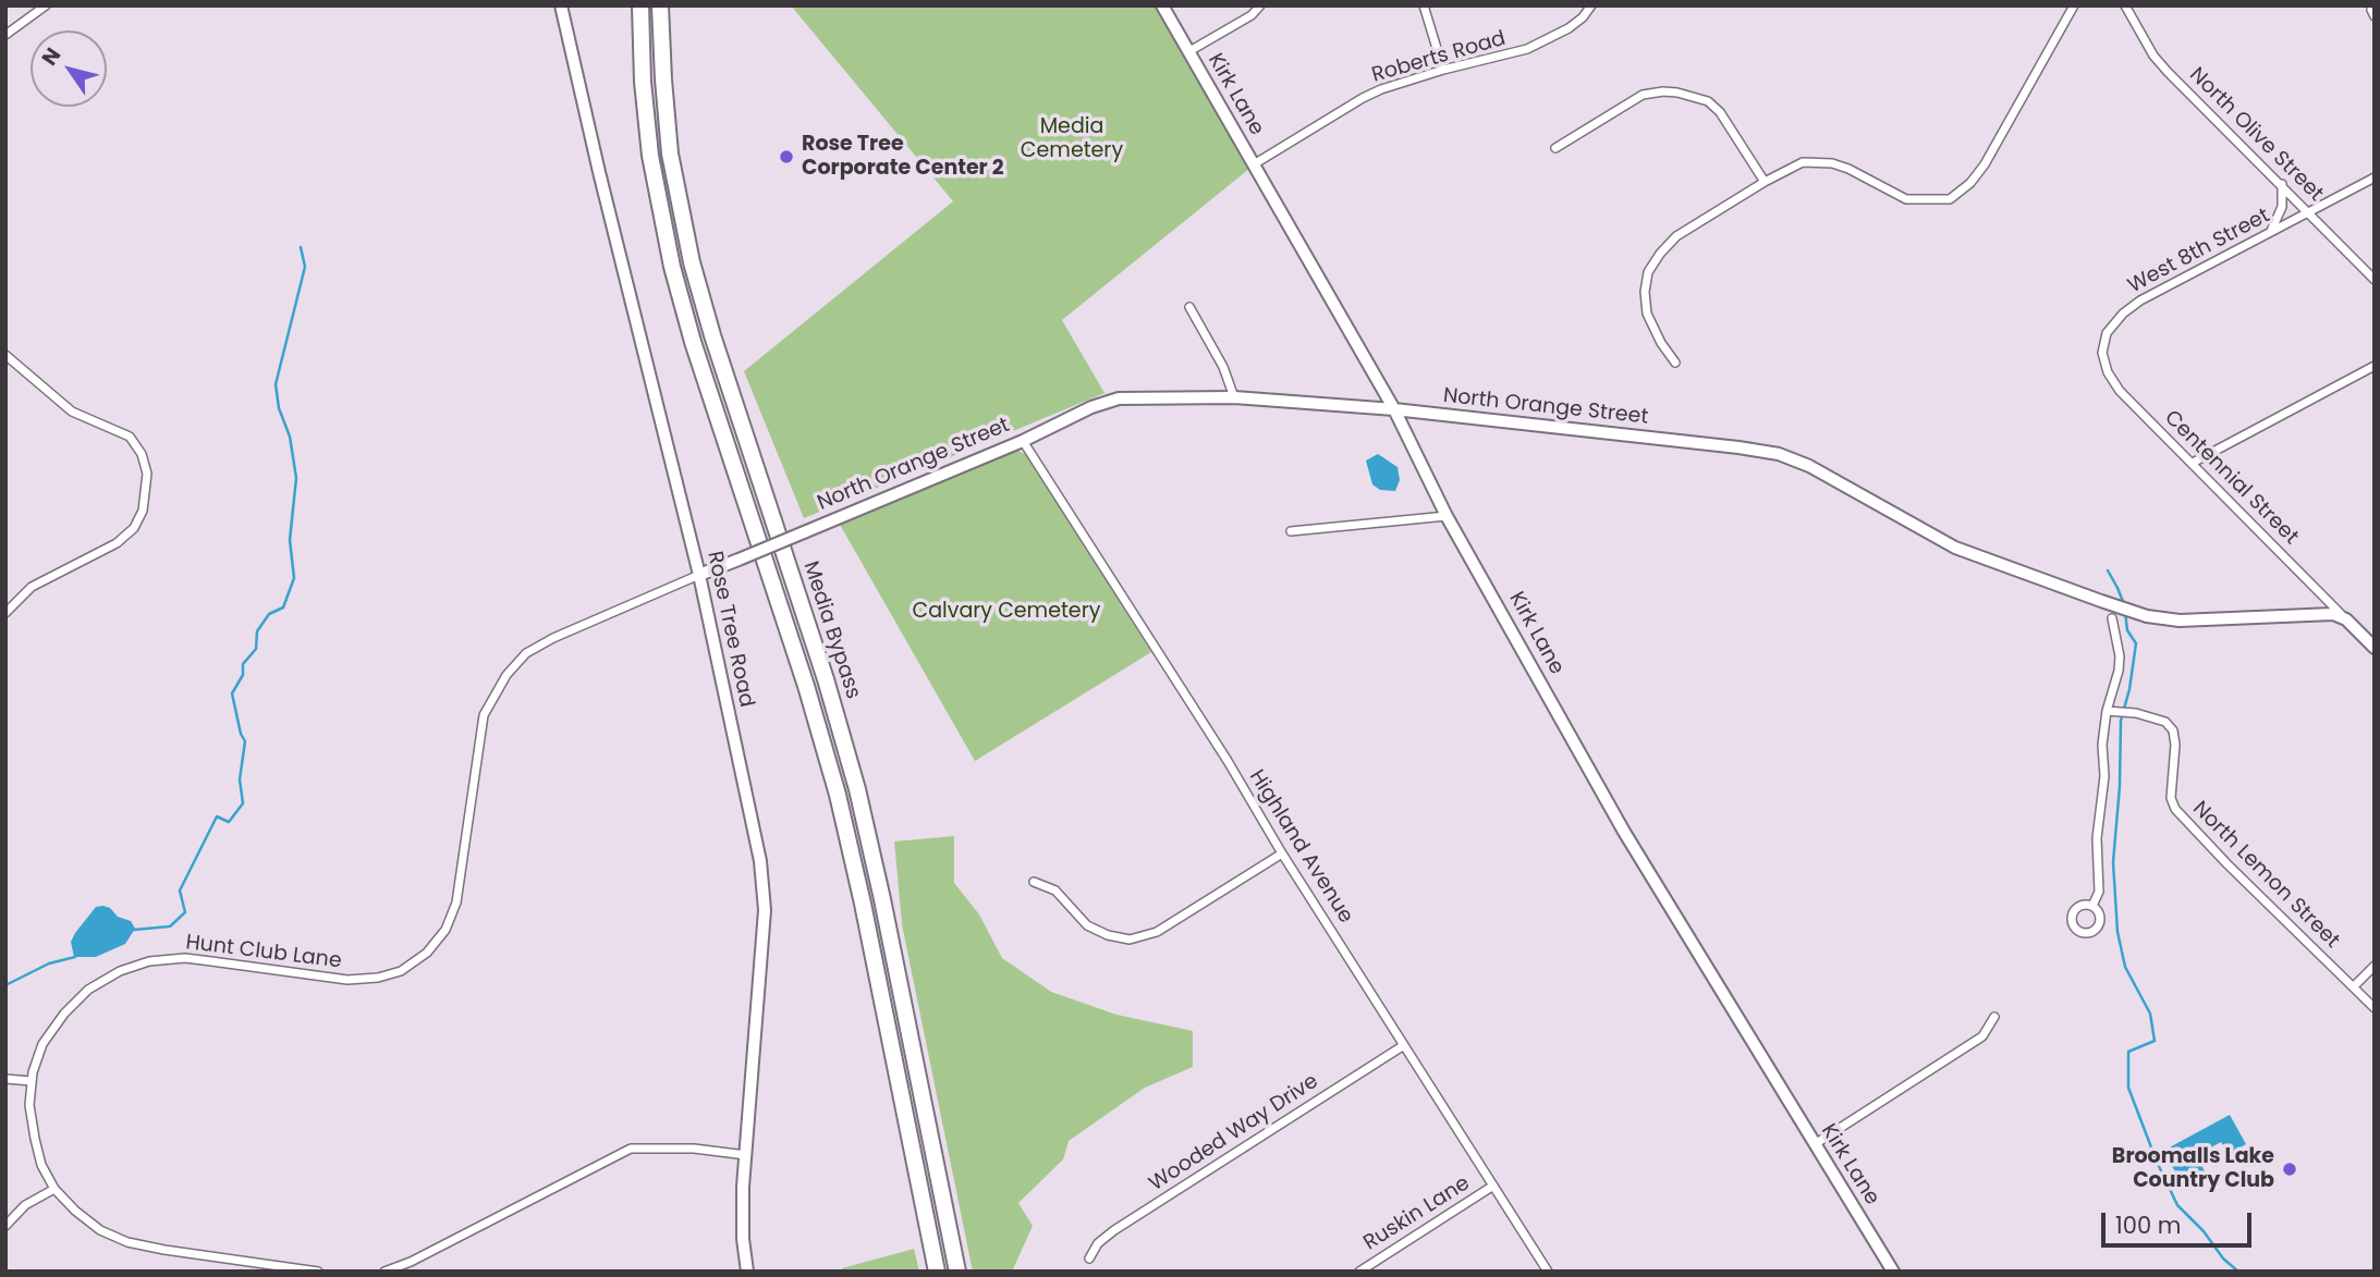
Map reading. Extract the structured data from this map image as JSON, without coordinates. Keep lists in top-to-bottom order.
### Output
{
  "streets": {
    "highway": ["Media Bypass"],
    "street": [
      "Roberts Road",
      "Kirk Lane",
      "North Olive Street",
      "West 8th Street",
      "North Orange Street",
      "Centennial Street",
      "Rose Tree Road",
      "Highland Avenue",
      "North Lemon Street",
      "Hunt Club Lane",
      "Wooded Way Drive",
      "Ruskin Lane"
    ]
  },
  "crossings": [
    ["Roberts Road", "Kirk Lane"],
    ["Kirk Lane", "North Orange Street"],
    ["North Olive Street", "West 8th Street"],
    ["West 8th Street", "Centennial Street"],
    ["North Orange Street", "Centennial Street"],
    ["North Orange Street", "Rose Tree Road"],
    ["North Orange Street", "Highland Avenue"],
    ["North Orange Street", "Hunt Club Lane"],
    ["Rose Tree Road", "Hunt Club Lane"],
    ["Highland Avenue", "Wooded Way Drive"],
    ["Highland Avenue", "Ruskin Lane"]
  ],
  "parks": ["Media Cemetery", "Calvary Cemetery"],
  "places": ["Rose Tree Corporate Center 2", "Broomalls Lake Country Club"],
  "scale_bar": "100 m",
  "north": "top left"
}
